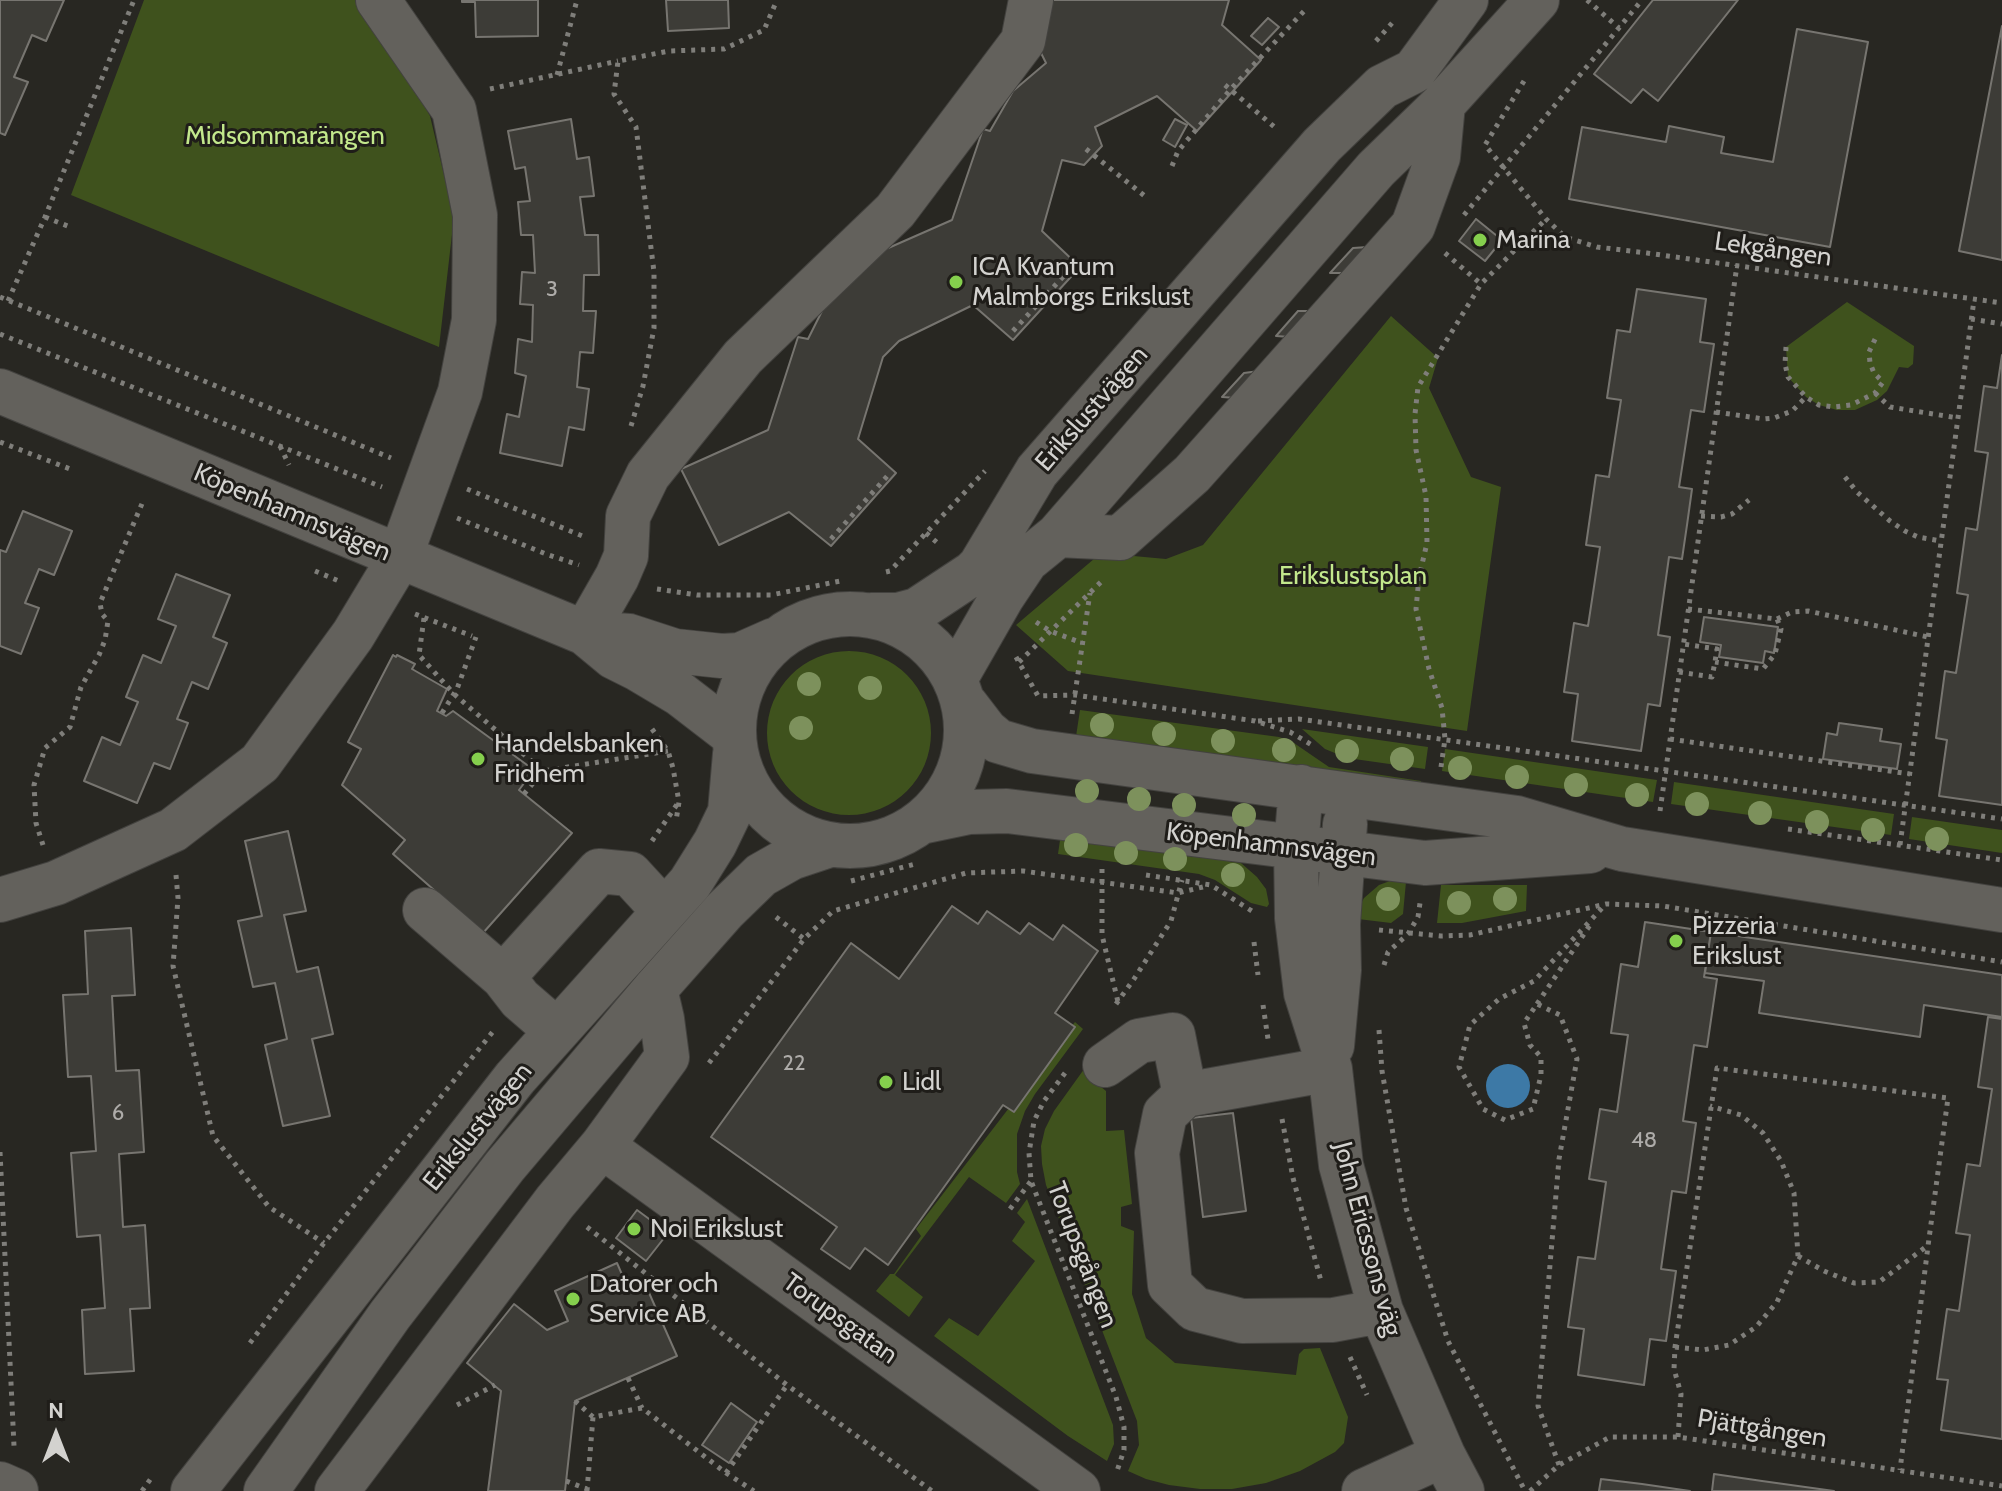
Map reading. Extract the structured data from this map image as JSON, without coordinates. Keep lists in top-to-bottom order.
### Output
{
  "streets": {
    "street": [
      "Erikslustvägen",
      "Köpenhamnsvägen",
      "John Ericssons väg",
      "Torupsgatan"
    ],
    "path": ["Lekgången", "Torupsgången", "Pjättgången"]
  },
  "crossings": [
    ["Erikslustvägen", "Köpenhamnsvägen"],
    ["Köpenhamnsvägen", "John Ericssons väg"],
    ["Torupsgången", "Torupsgatan"]
  ],
  "parks": ["Midsommarängen", "Erikslustsplan"],
  "places": [
    "Marina",
    "ICA Kvantum Malmborgs Erikslust",
    "Handelsbanken Fridhem",
    "Pizzeria Erikslust",
    "Lidl",
    "Noi Erikslust",
    "Datorer och Service AB"
  ],
  "house_numbers": [
    "3",
    "22",
    "6",
    "48"
  ],
  "north": "top"
}
